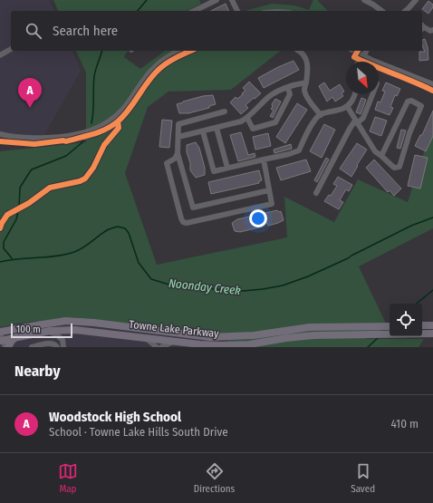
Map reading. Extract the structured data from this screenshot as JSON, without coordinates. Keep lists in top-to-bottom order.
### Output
{
  "streets": {
    "main road": ["Towne Lake Parkway"]
  },
  "water": ["Noonday Creek"],
  "scale_bar": "100 m",
  "north": "bottom right",
  "page": {
    "search": "Search here",
    "pins": "A",
    "scale": "100 m",
    "heading": "Nearby",
    "list": [
      {
        "mark": "A",
        "name": "Woodstock High School",
        "note": "School · Towne Lake Hills South Drive",
        "value": "410 m"
      }
    ],
    "nav": ["Map", "Directions", "Saved"]
  }
}
